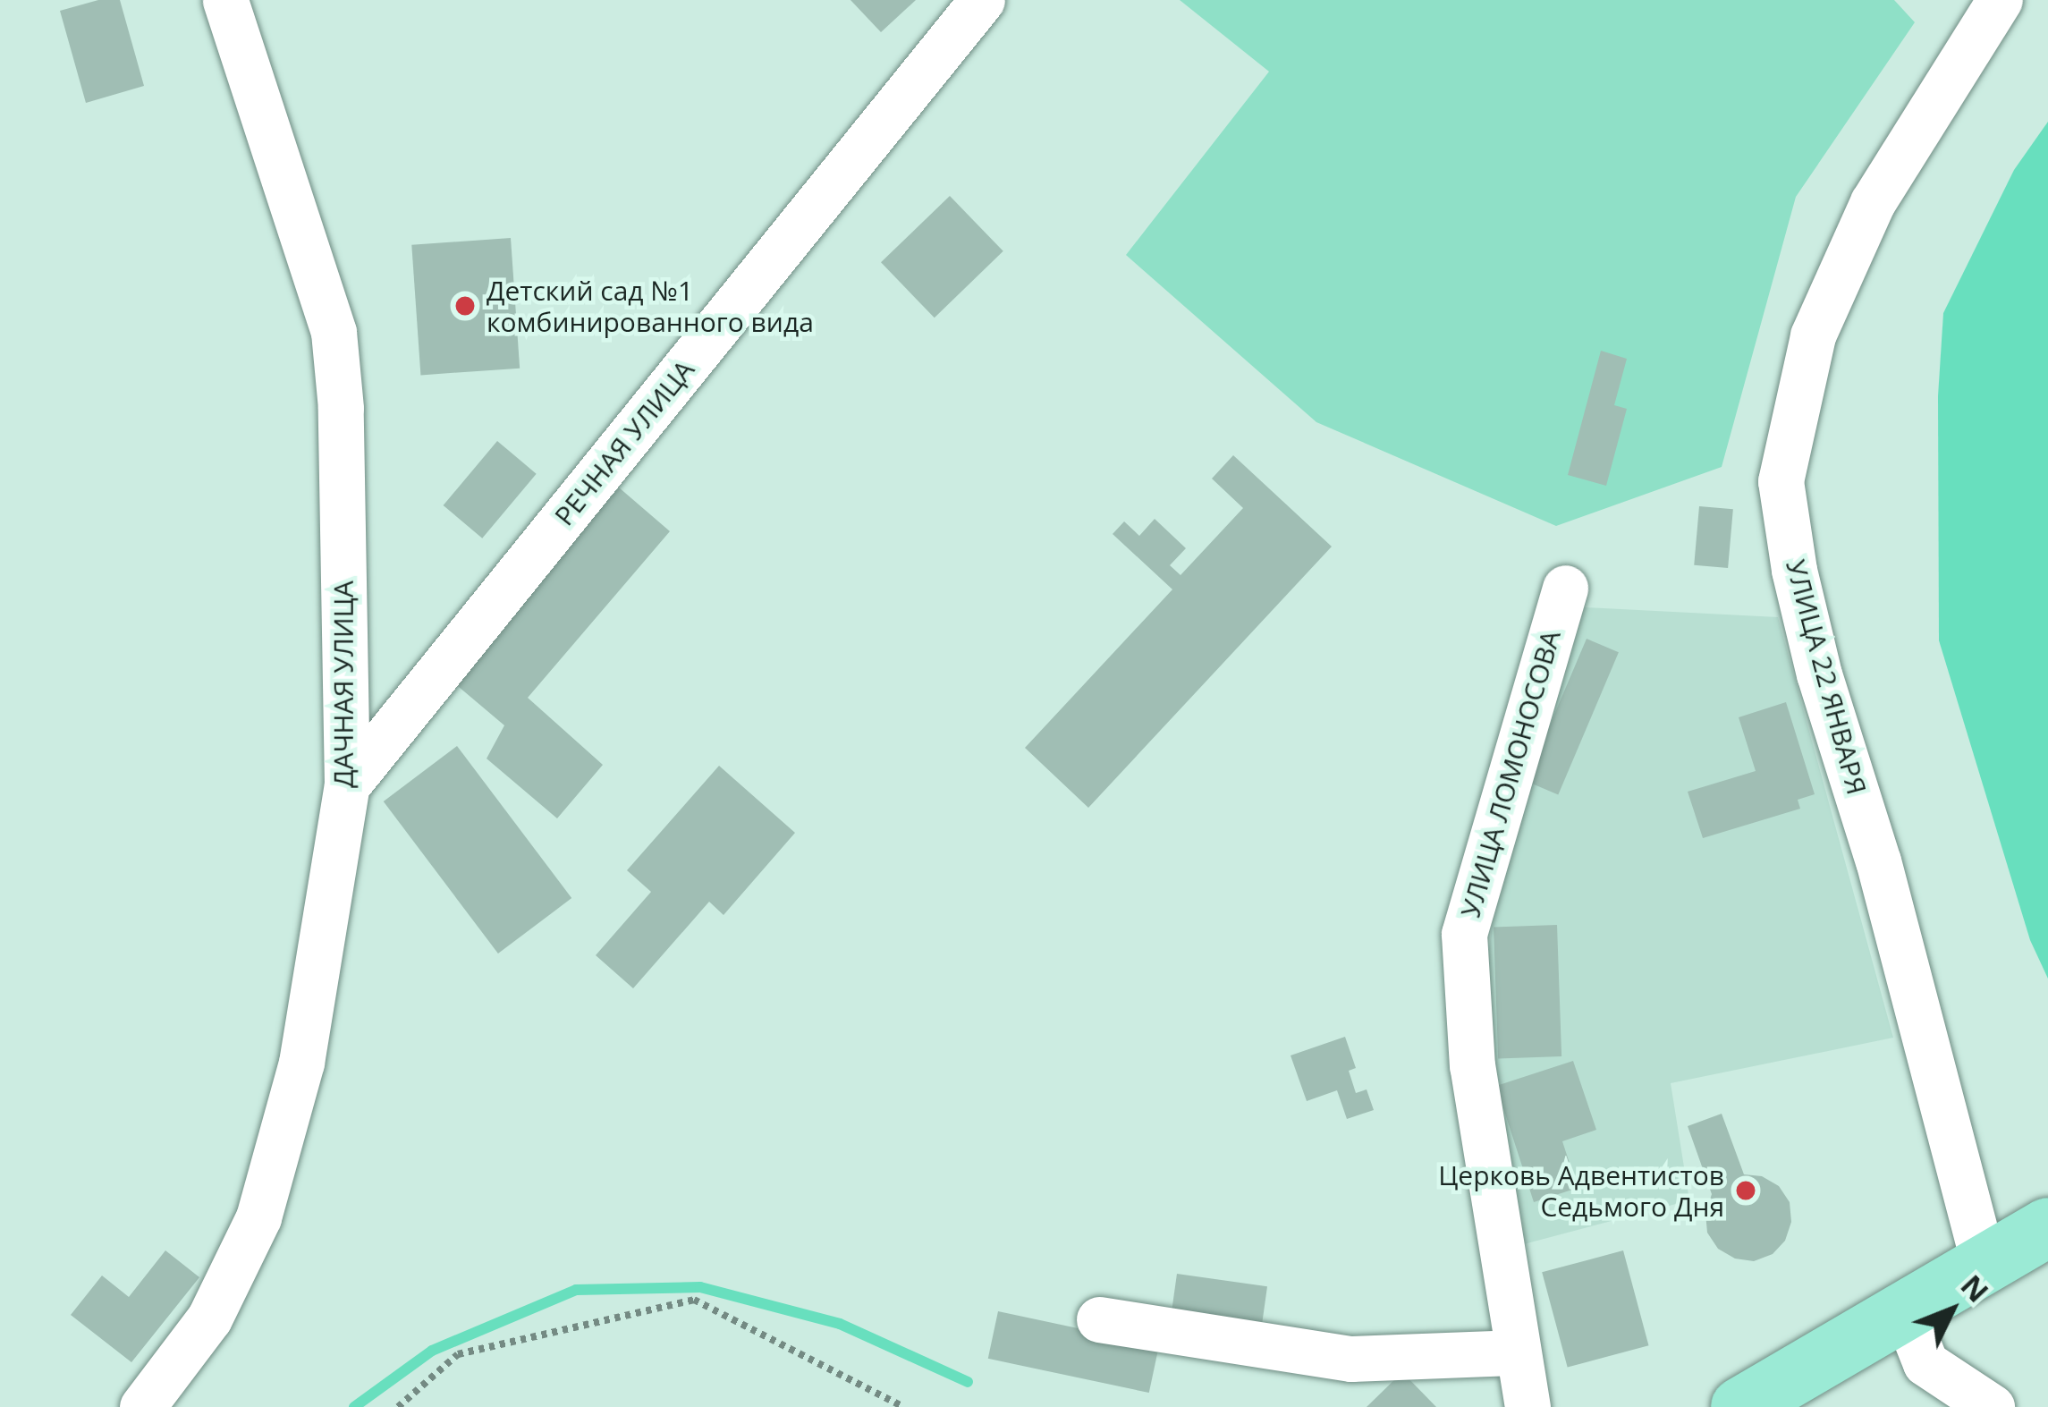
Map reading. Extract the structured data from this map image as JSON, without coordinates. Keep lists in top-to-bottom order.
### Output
{
  "streets": {
    "street": [
      "РЕЧНАЯ УЛИЦА",
      "УЛИЦА 22 ЯНВАРЯ",
      "ДАЧНАЯ УЛИЦА",
      "УЛИЦА ЛОМОНОСОВА"
    ]
  },
  "crossings": [
    ["РЕЧНАЯ УЛИЦА", "ДАЧНАЯ УЛИЦА"]
  ],
  "places": ["Детский сад №1 комбинированного вида", "Церковь Адвентистов Седьмого Дня"],
  "north": "top right"
}
